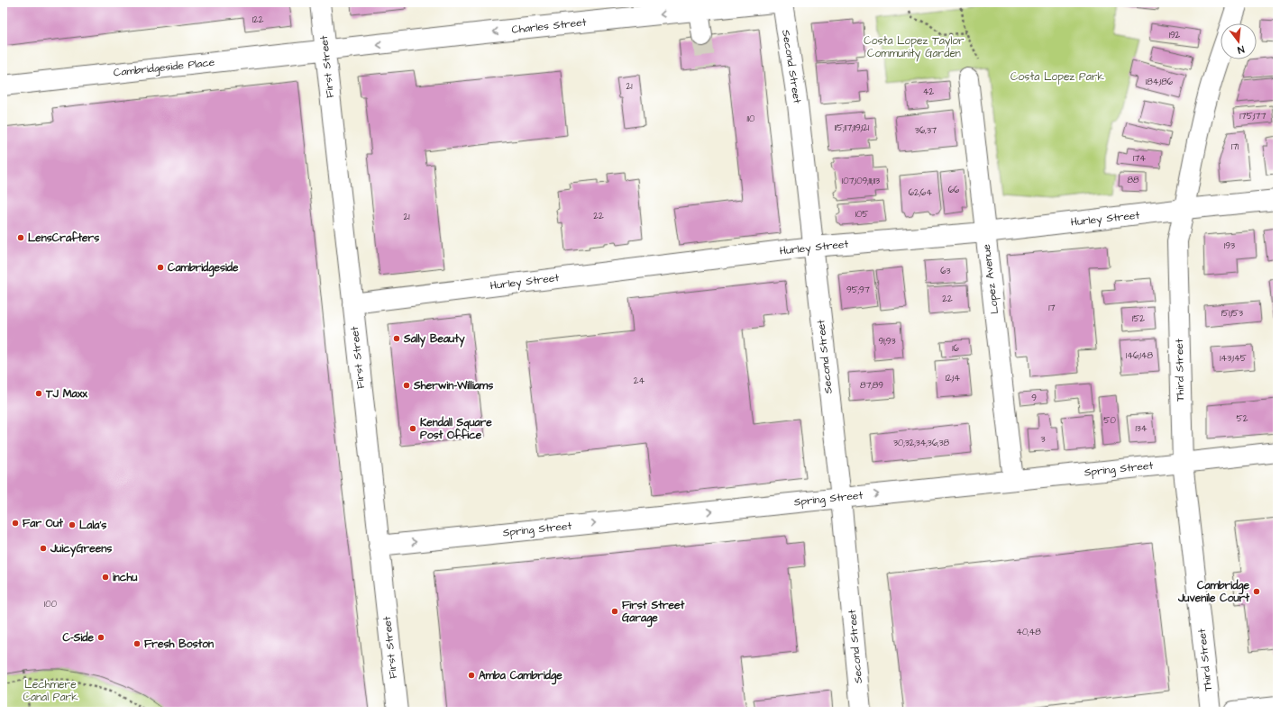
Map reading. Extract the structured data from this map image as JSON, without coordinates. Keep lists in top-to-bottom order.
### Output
{
  "streets": {
    "street": [
      "Charles Street",
      "First Street",
      "Second Street",
      "Cambridgeside Place",
      "Hurley Street",
      "Lopez Avenue",
      "Third Street",
      "Spring Street"
    ]
  },
  "crossings": [
    ["Charles Street", "First Street"],
    ["Charles Street", "Cambridgeside Place"],
    ["First Street", "Cambridgeside Place"],
    ["First Street", "Hurley Street"],
    ["First Street", "Spring Street"],
    ["Second Street", "Hurley Street"],
    ["Second Street", "Spring Street"],
    ["Hurley Street", "Lopez Avenue"],
    ["Hurley Street", "Third Street"],
    ["Lopez Avenue", "Spring Street"],
    ["Third Street", "Spring Street"]
  ],
  "one_way": ["Charles Street", "Spring Street"],
  "parks": ["Costa Lopez Taylor Community Garden", "Costa Lopez Park", "Lechmere Canal Park"],
  "places": [
    "LensCrafters",
    "Cambridgeside",
    "Sally Beauty",
    "Sherwin-Williams",
    "TJ Maxx",
    "Kendall Square Post Office",
    "Far Out",
    "Lala's",
    "JuicyGreens",
    "inchu",
    "Cambridge Juvenile Court",
    "First Street Garage",
    "C-Side",
    "Fresh Boston",
    "Amba Cambridge"
  ],
  "house_numbers": [
    "122",
    "192",
    "184;186",
    "21",
    "42",
    "175;177",
    "110",
    "115;117;119;121",
    "36,37",
    "171",
    "174",
    "88",
    "107;109;111;113",
    "66",
    "62;64",
    "105",
    "22",
    "21",
    "193",
    "63",
    "95;97",
    "22",
    "17",
    "151;153",
    "152",
    "91;93",
    "16",
    "146;148",
    "143;145",
    "12;14",
    "24",
    "87;89",
    "9",
    "52",
    "50",
    "134",
    "3",
    "30;32;34;36;38",
    "100",
    "40;48"
  ],
  "north": "bottom"
}
